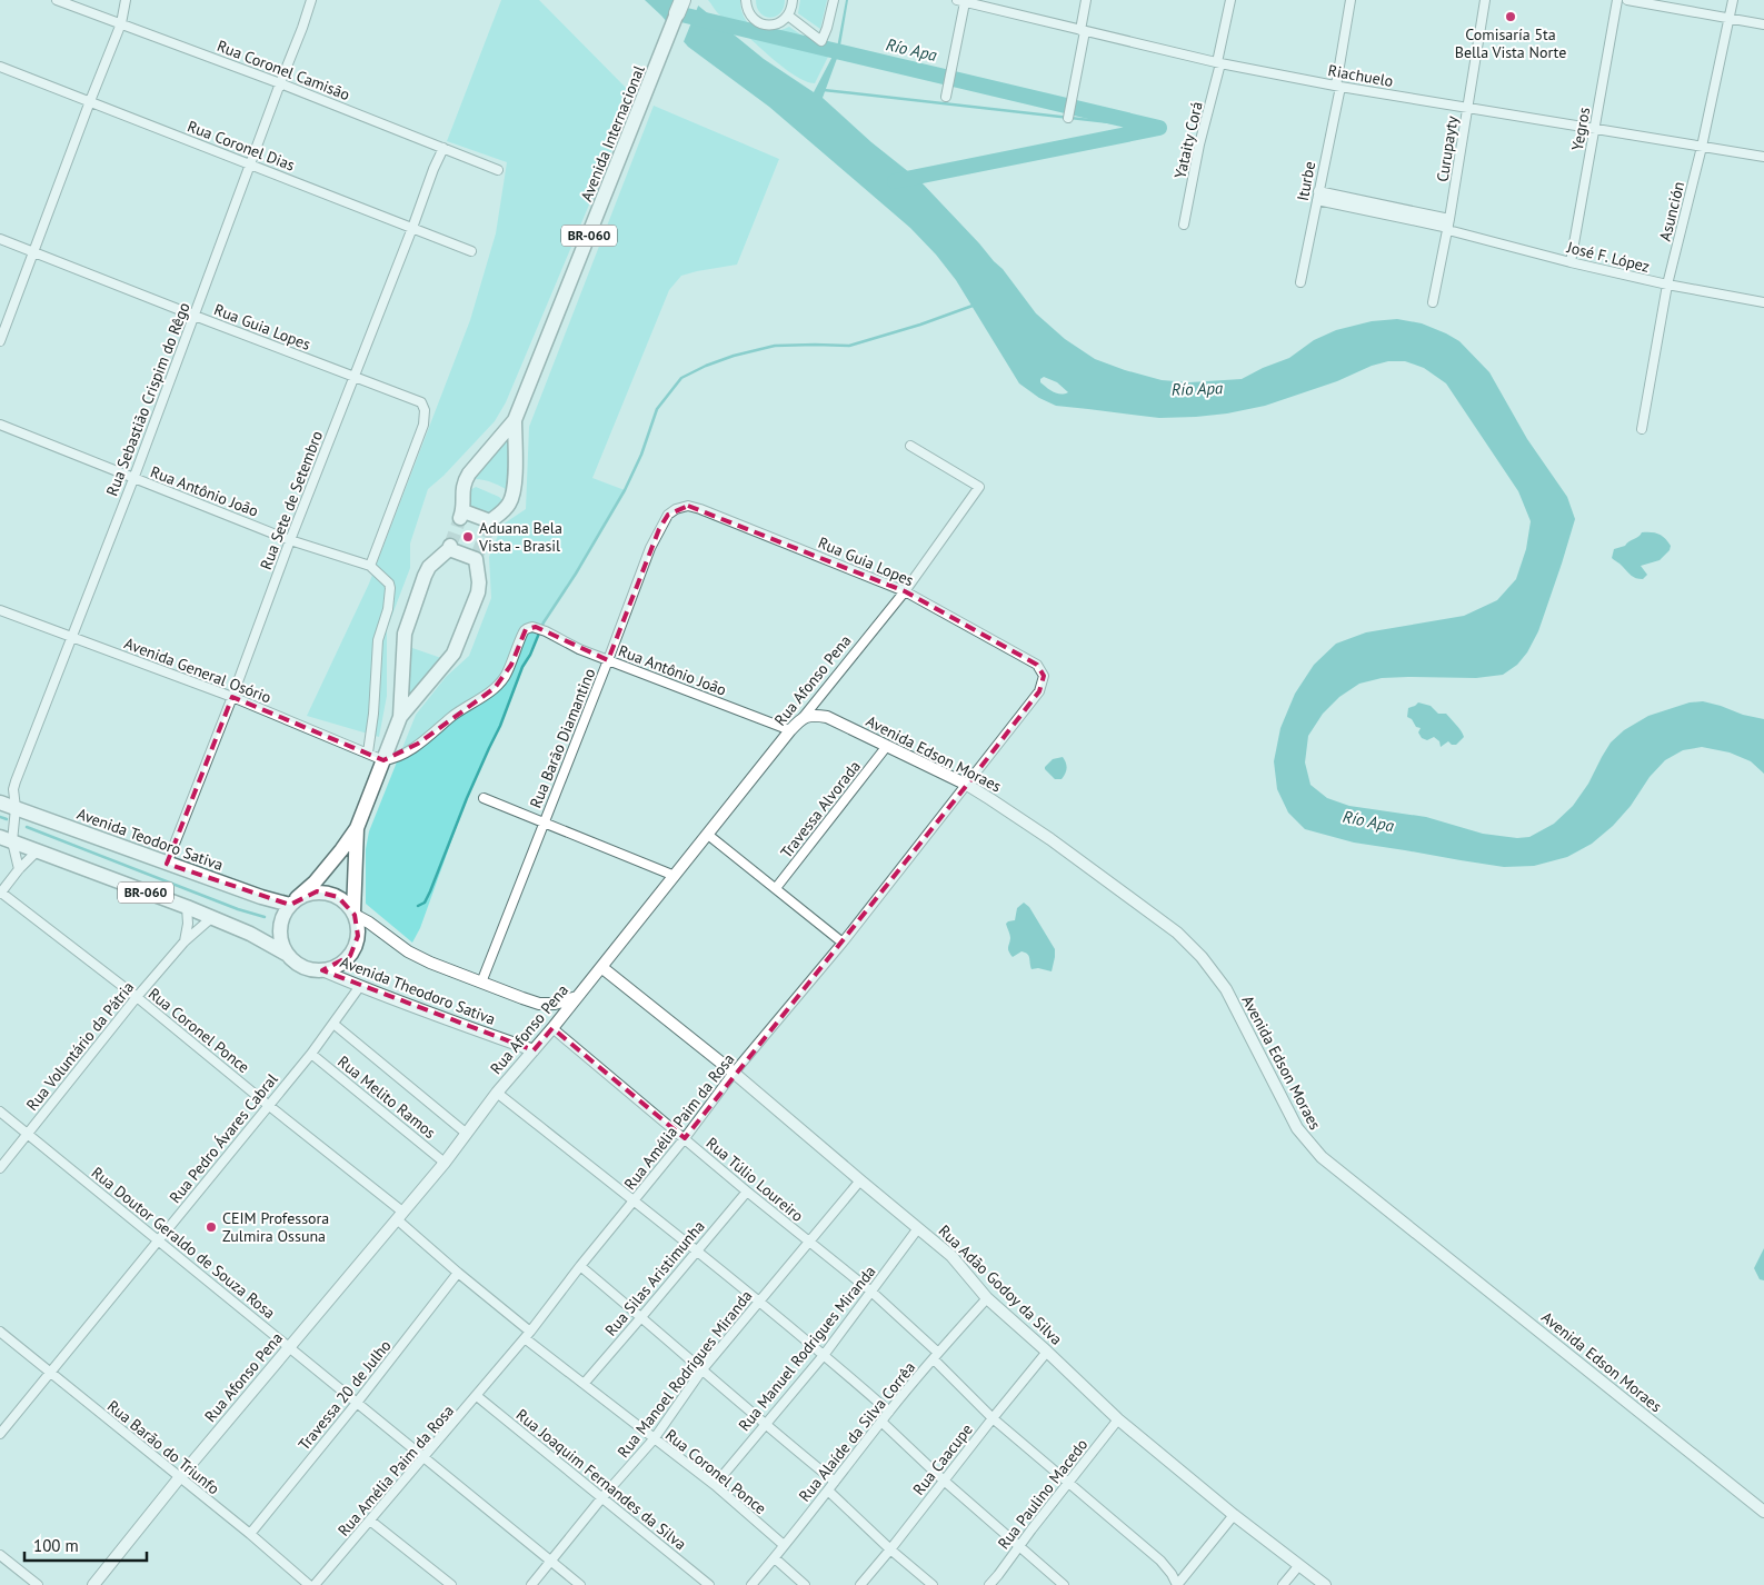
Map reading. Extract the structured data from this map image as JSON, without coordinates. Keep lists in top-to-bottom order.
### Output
{
  "streets": {
    "main road": ["Avenida Internacional", "BR-060", "Avenida Teodoro Sativa"],
    "street": [
      "Rua Coronel Camisão",
      "Riachuelo",
      "Yegros",
      "Yataity Corá",
      "Rua Coronel Dias",
      "Curupayty",
      "Iturbe",
      "Asunción",
      "José F. López",
      "Rua Guia Lopes",
      "Rua Sebastião Crispim do Rêgo",
      "Rua Antônio João",
      "Rua Sete de Setembro",
      "Avenida General Osório",
      "Rua Afonso Pena",
      "Rua Barão Diamantino",
      "Avenida Edson Moraes",
      "Travessa Alvorada",
      "Avenida Theodoro Sativa",
      "Rua Coronel Ponce",
      "Rua Voluntário da Pátria",
      "Rua Melito Ramos",
      "Rua Amélia Paim da Rosa",
      "Rua Pedro Ávares Cabral",
      "Rua Túlio Loureiro",
      "Rua Doutor Geraldo de Souza Rosa",
      "Rua Silas Aristimunha",
      "Rua Adão Godoy da Silva",
      "Rua Manuel Rodrigues Miranda",
      "Rua Manoel Rodrigues Miranda",
      "Travessa 20 de Julho",
      "Rua Alaíde da Silva Corrêa",
      "Rua Barão do Triunfo",
      "Rua Caacupe",
      "Rua Joaquim Fernandes da Silva",
      "Rua Paulino Macedo"
    ]
  },
  "crossings": [
    ["Rua Coronel Camisão", "Rua Sebastião Crispim do Rêgo"],
    ["Rua Coronel Camisão", "Rua Sete de Setembro"],
    ["Riachuelo", "Yegros"],
    ["Riachuelo", "Yataity Corá"],
    ["Riachuelo", "Curupayty"],
    ["Riachuelo", "Iturbe"],
    ["Riachuelo", "Asunción"],
    ["Yegros", "José F. López"],
    ["Rua Coronel Dias", "Rua Sebastião Crispim do Rêgo"],
    ["Rua Coronel Dias", "Rua Sete de Setembro"],
    ["Curupayty", "José F. López"],
    ["Asunción", "José F. López"],
    ["BR-060", "Rua Sebastião Crispim do Rêgo"],
    ["BR-060", "Avenida Teodoro Sativa"],
    ["BR-060", "Avenida Theodoro Sativa"],
    ["BR-060", "Rua Voluntário da Pátria"],
    ["Rua Guia Lopes", "Rua Sebastião Crispim do Rêgo"],
    ["Rua Guia Lopes", "Rua Antônio João"],
    ["Rua Guia Lopes", "Rua Sete de Setembro"],
    ["Rua Guia Lopes", "Rua Afonso Pena"],
    ["Rua Guia Lopes", "Rua Barão Diamantino"],
    ["Rua Guia Lopes", "Rua Amélia Paim da Rosa"],
    ["Rua Sebastião Crispim do Rêgo", "Rua Antônio João"],
    ["Rua Sebastião Crispim do Rêgo", "Avenida General Osório"],
    ["Rua Sebastião Crispim do Rêgo", "Avenida Teodoro Sativa"],
    ["Rua Antônio João", "Rua Sete de Setembro"],
    ["Rua Antônio João", "Avenida General Osório"],
    ["Rua Antônio João", "Rua Afonso Pena"],
    ["Rua Antônio João", "Rua Barão Diamantino"],
    ["Rua Sete de Setembro", "Avenida General Osório"],
    ["Rua Sete de Setembro", "Avenida Teodoro Sativa"],
    ["Rua Afonso Pena", "Avenida Edson Moraes"],
    ["Rua Afonso Pena", "Avenida Theodoro Sativa"],
    ["Rua Afonso Pena", "Rua Coronel Ponce"],
    ["Rua Afonso Pena", "Rua Melito Ramos"],
    ["Rua Afonso Pena", "Rua Túlio Loureiro"],
    ["Rua Afonso Pena", "Rua Doutor Geraldo de Souza Rosa"],
    ["Rua Afonso Pena", "Rua Adão Godoy da Silva"],
    ["Rua Afonso Pena", "Rua Barão do Triunfo"],
    ["Rua Barão Diamantino", "Avenida Theodoro Sativa"],
    ["Avenida Edson Moraes", "Travessa Alvorada"],
    ["Avenida Edson Moraes", "Rua Amélia Paim da Rosa"],
    ["Avenida Teodoro Sativa", "Avenida Theodoro Sativa"],
    ["Avenida Theodoro Sativa", "Rua Pedro Ávares Cabral"],
    ["Rua Coronel Ponce", "Rua Voluntário da Pátria"],
    ["Rua Coronel Ponce", "Rua Amélia Paim da Rosa"],
    ["Rua Coronel Ponce", "Rua Pedro Ávares Cabral"],
    ["Rua Coronel Ponce", "Rua Silas Aristimunha"],
    ["Rua Coronel Ponce", "Rua Manuel Rodrigues Miranda"],
    ["Rua Coronel Ponce", "Rua Manoel Rodrigues Miranda"],
    ["Rua Coronel Ponce", "Travessa 20 de Julho"],
    ["Rua Coronel Ponce", "Rua Alaíde da Silva Corrêa"],
    ["Rua Voluntário da Pátria", "Rua Doutor Geraldo de Souza Rosa"],
    ["Rua Melito Ramos", "Rua Pedro Ávares Cabral"],
    ["Rua Amélia Paim da Rosa", "Rua Túlio Loureiro"],
    ["Rua Amélia Paim da Rosa", "Rua Doutor Geraldo de Souza Rosa"],
    ["Rua Amélia Paim da Rosa", "Rua Adão Godoy da Silva"],
    ["Rua Amélia Paim da Rosa", "Rua Joaquim Fernandes da Silva"],
    ["Rua Pedro Ávares Cabral", "Rua Doutor Geraldo de Souza Rosa"],
    ["Rua Pedro Ávares Cabral", "Rua Barão do Triunfo"],
    ["Rua Túlio Loureiro", "Rua Silas Aristimunha"],
    ["Rua Túlio Loureiro", "Rua Manuel Rodrigues Miranda"],
    ["Rua Túlio Loureiro", "Rua Manoel Rodrigues Miranda"],
    ["Rua Túlio Loureiro", "Rua Alaíde da Silva Corrêa"],
    ["Rua Túlio Loureiro", "Rua Caacupe"],
    ["Rua Túlio Loureiro", "Rua Paulino Macedo"],
    ["Rua Doutor Geraldo de Souza Rosa", "Rua Manoel Rodrigues Miranda"],
    ["Rua Doutor Geraldo de Souza Rosa", "Travessa 20 de Julho"],
    ["Rua Adão Godoy da Silva", "Rua Manuel Rodrigues Miranda"],
    ["Rua Adão Godoy da Silva", "Rua Manoel Rodrigues Miranda"],
    ["Rua Adão Godoy da Silva", "Rua Alaíde da Silva Corrêa"],
    ["Rua Adão Godoy da Silva", "Rua Caacupe"],
    ["Rua Adão Godoy da Silva", "Rua Paulino Macedo"],
    ["Rua Manoel Rodrigues Miranda", "Rua Joaquim Fernandes da Silva"],
    ["Travessa 20 de Julho", "Rua Barão do Triunfo"]
  ],
  "water": ["Río Apa"],
  "places": ["Comisaría 5ta Bella Vista Norte", "Aduana Bela Vista - Brasil", "CEIM Professora Zulmira Ossuna"],
  "scale_bar": "100 m"
}
